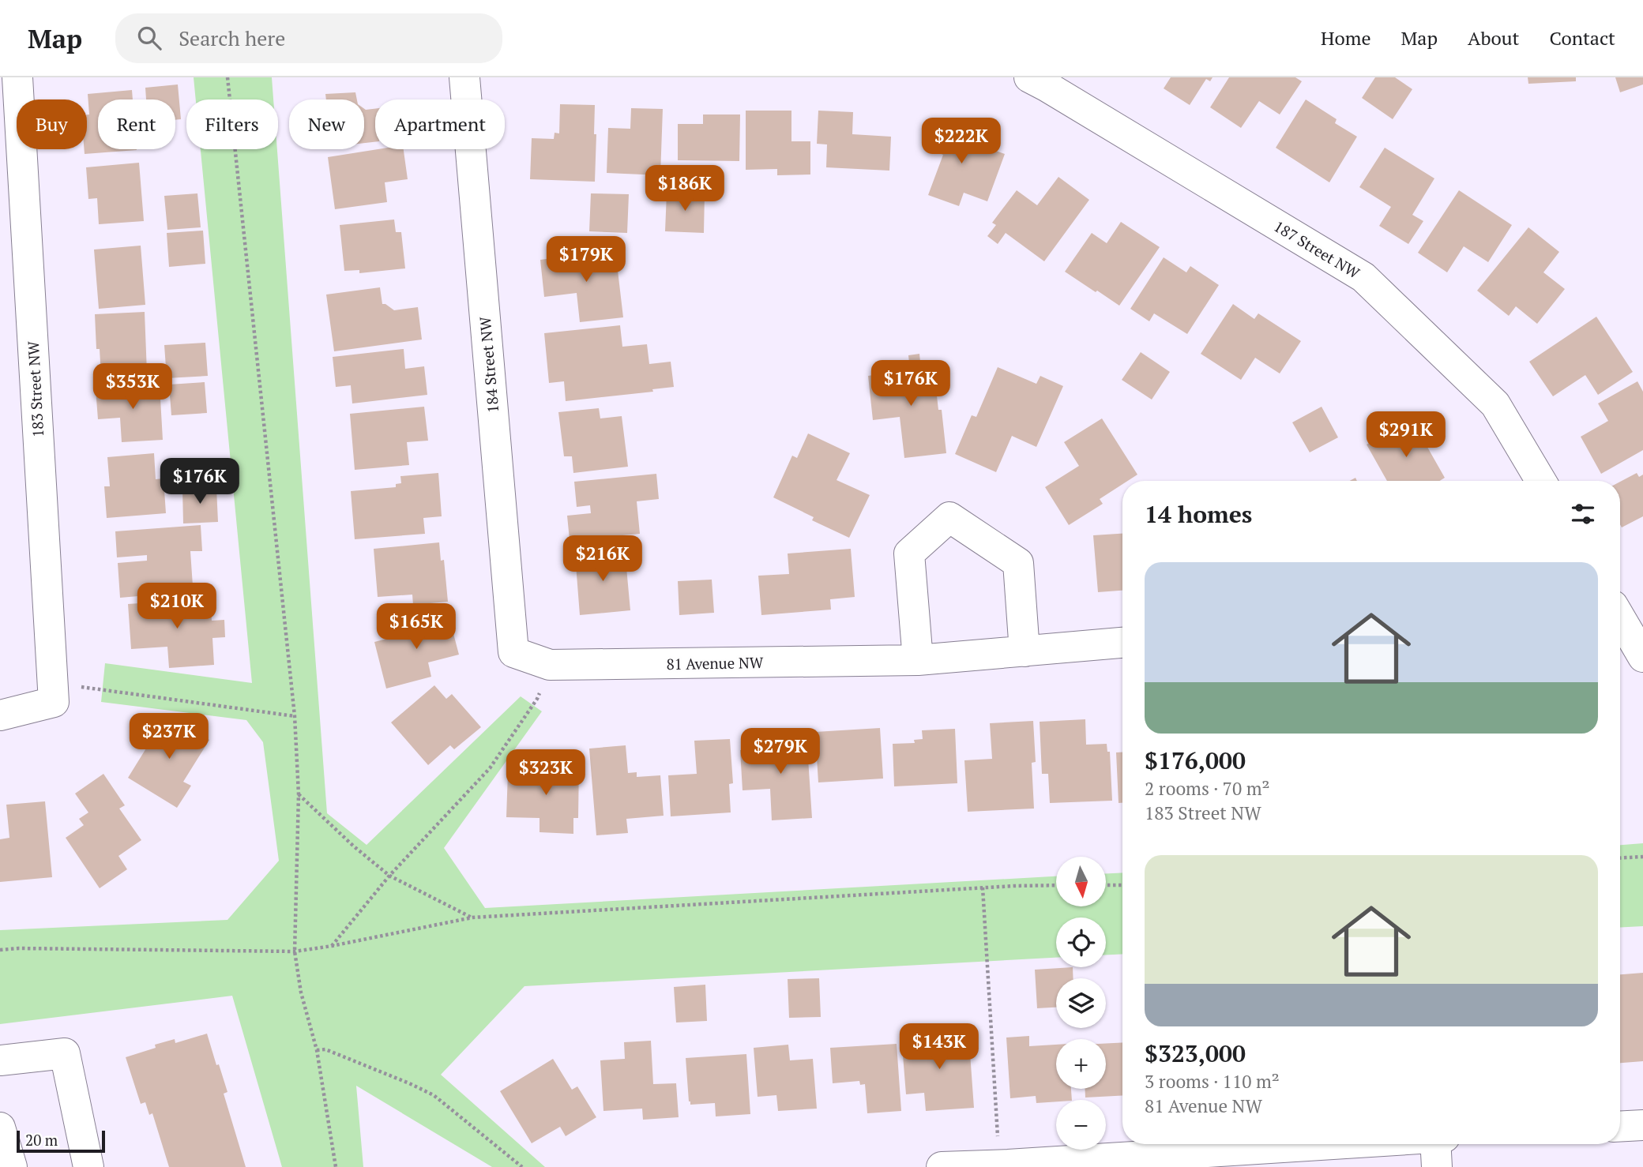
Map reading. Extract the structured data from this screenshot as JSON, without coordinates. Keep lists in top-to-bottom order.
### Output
{
  "streets": {
    "street": [
      "187 Street NW",
      "184 Street NW",
      "183 Street NW",
      "81 Avenue NW"
    ]
  },
  "crossings": [
    ["184 Street NW", "81 Avenue NW"]
  ],
  "scale_bar": "20 m",
  "north": "bottom",
  "page": {
    "header": "Map",
    "search": "Search here",
    "nav": [
      "Home",
      "Map",
      "About",
      "Contact"
    ],
    "chip": [
      "Buy",
      "Rent",
      "Filters",
      "New",
      "Apartment"
    ],
    "price": [
      "$222K",
      "$186K",
      "$179K",
      "$176K",
      "$353K",
      "$291K",
      "$176K",
      "$216K",
      "$210K",
      "$165K",
      "$237K",
      "$279K",
      "$323K",
      "$143K"
    ],
    "heading": "14 homes",
    "list": [
      {
        "name": "$176,000",
        "note": "2 rooms · 70 m² · 183 Street NW"
      },
      {
        "name": "$323,000",
        "note": "3 rooms · 110 m² · 81 Avenue NW"
      }
    ],
    "map_buttons": ["+", "−"],
    "scale": "20 m"
  }
}
